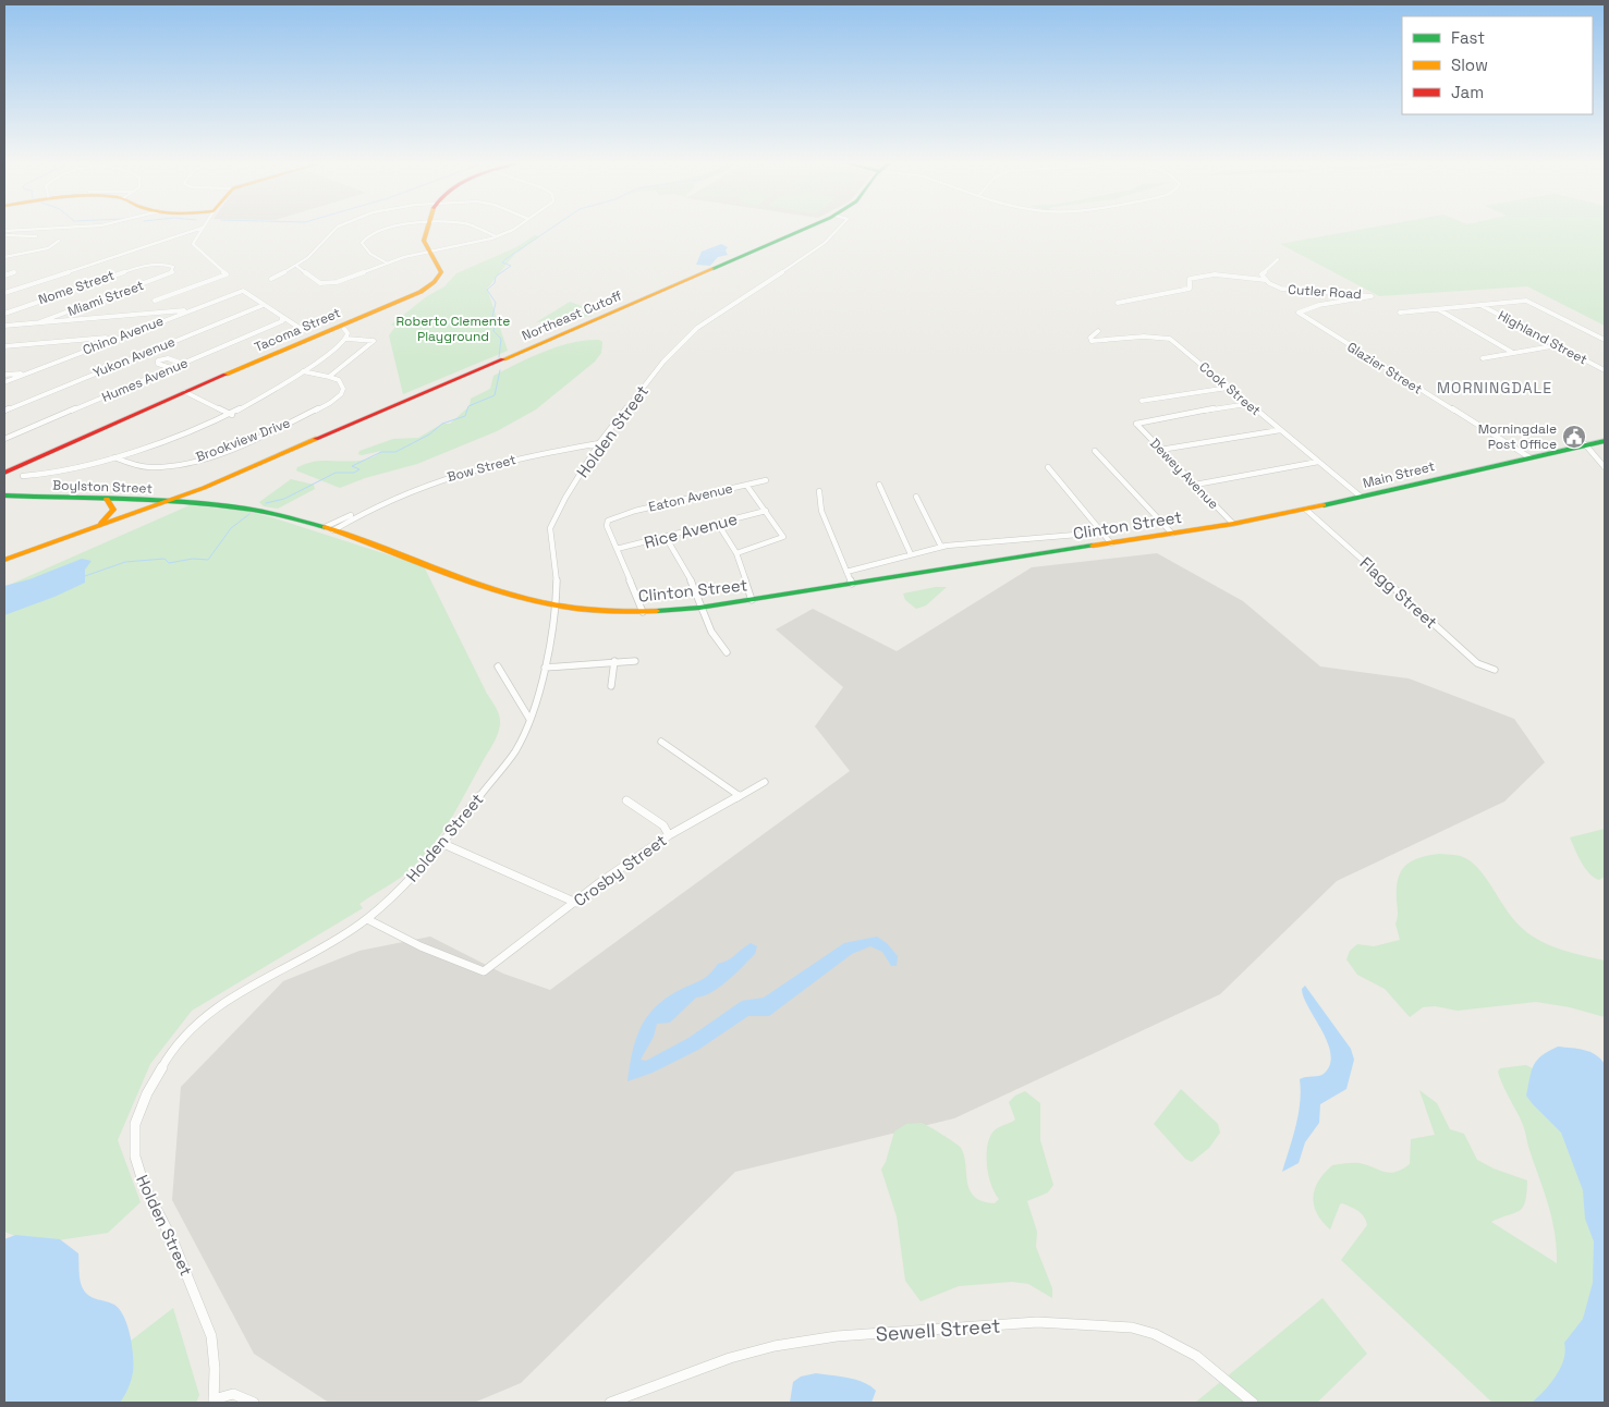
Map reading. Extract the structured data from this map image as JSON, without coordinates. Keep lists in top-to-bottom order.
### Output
{
  "streets": {
    "main road": [
      "Northeast Cutoff",
      "Tacoma Street",
      "Main Street",
      "Boylston Street",
      "Clinton Street"
    ],
    "street": [
      "Nome Street",
      "Cutler Road",
      "Miami Street",
      "Chino Avenue",
      "Highland Street",
      "Yukon Avenue",
      "Glazier Street",
      "Humes Avenue",
      "Cook Street",
      "Holden Street",
      "Brookview Drive",
      "Bow Street",
      "Dewey Avenue",
      "Eaton Avenue",
      "Rice Avenue",
      "Flagg Street",
      "Crosby Street",
      "Sewell Street"
    ]
  },
  "crossings": [
    ["Nome Street", "Miami Street"],
    ["Cutler Road", "Glazier Street"],
    ["Northeast Cutoff", "Boylston Street"],
    ["Chino Avenue", "Yukon Avenue"],
    ["Glazier Street", "Main Street"],
    ["Cook Street", "Dewey Avenue"],
    ["Cook Street", "Main Street"],
    ["Holden Street", "Bow Street"],
    ["Holden Street", "Clinton Street"],
    ["Holden Street", "Crosby Street"],
    ["Bow Street", "Clinton Street"],
    ["Dewey Avenue", "Main Street"],
    ["Main Street", "Clinton Street"],
    ["Main Street", "Flagg Street"],
    ["Boylston Street", "Clinton Street"],
    ["Eaton Avenue", "Rice Avenue"]
  ],
  "districts": ["MORNINGDALE"],
  "parks": ["Roberto Clemente Playground"],
  "places": {
    "public building": ["Morningdale Post Office"]
  },
  "legend": ["Fast", "Slow", "Jam"]
}
